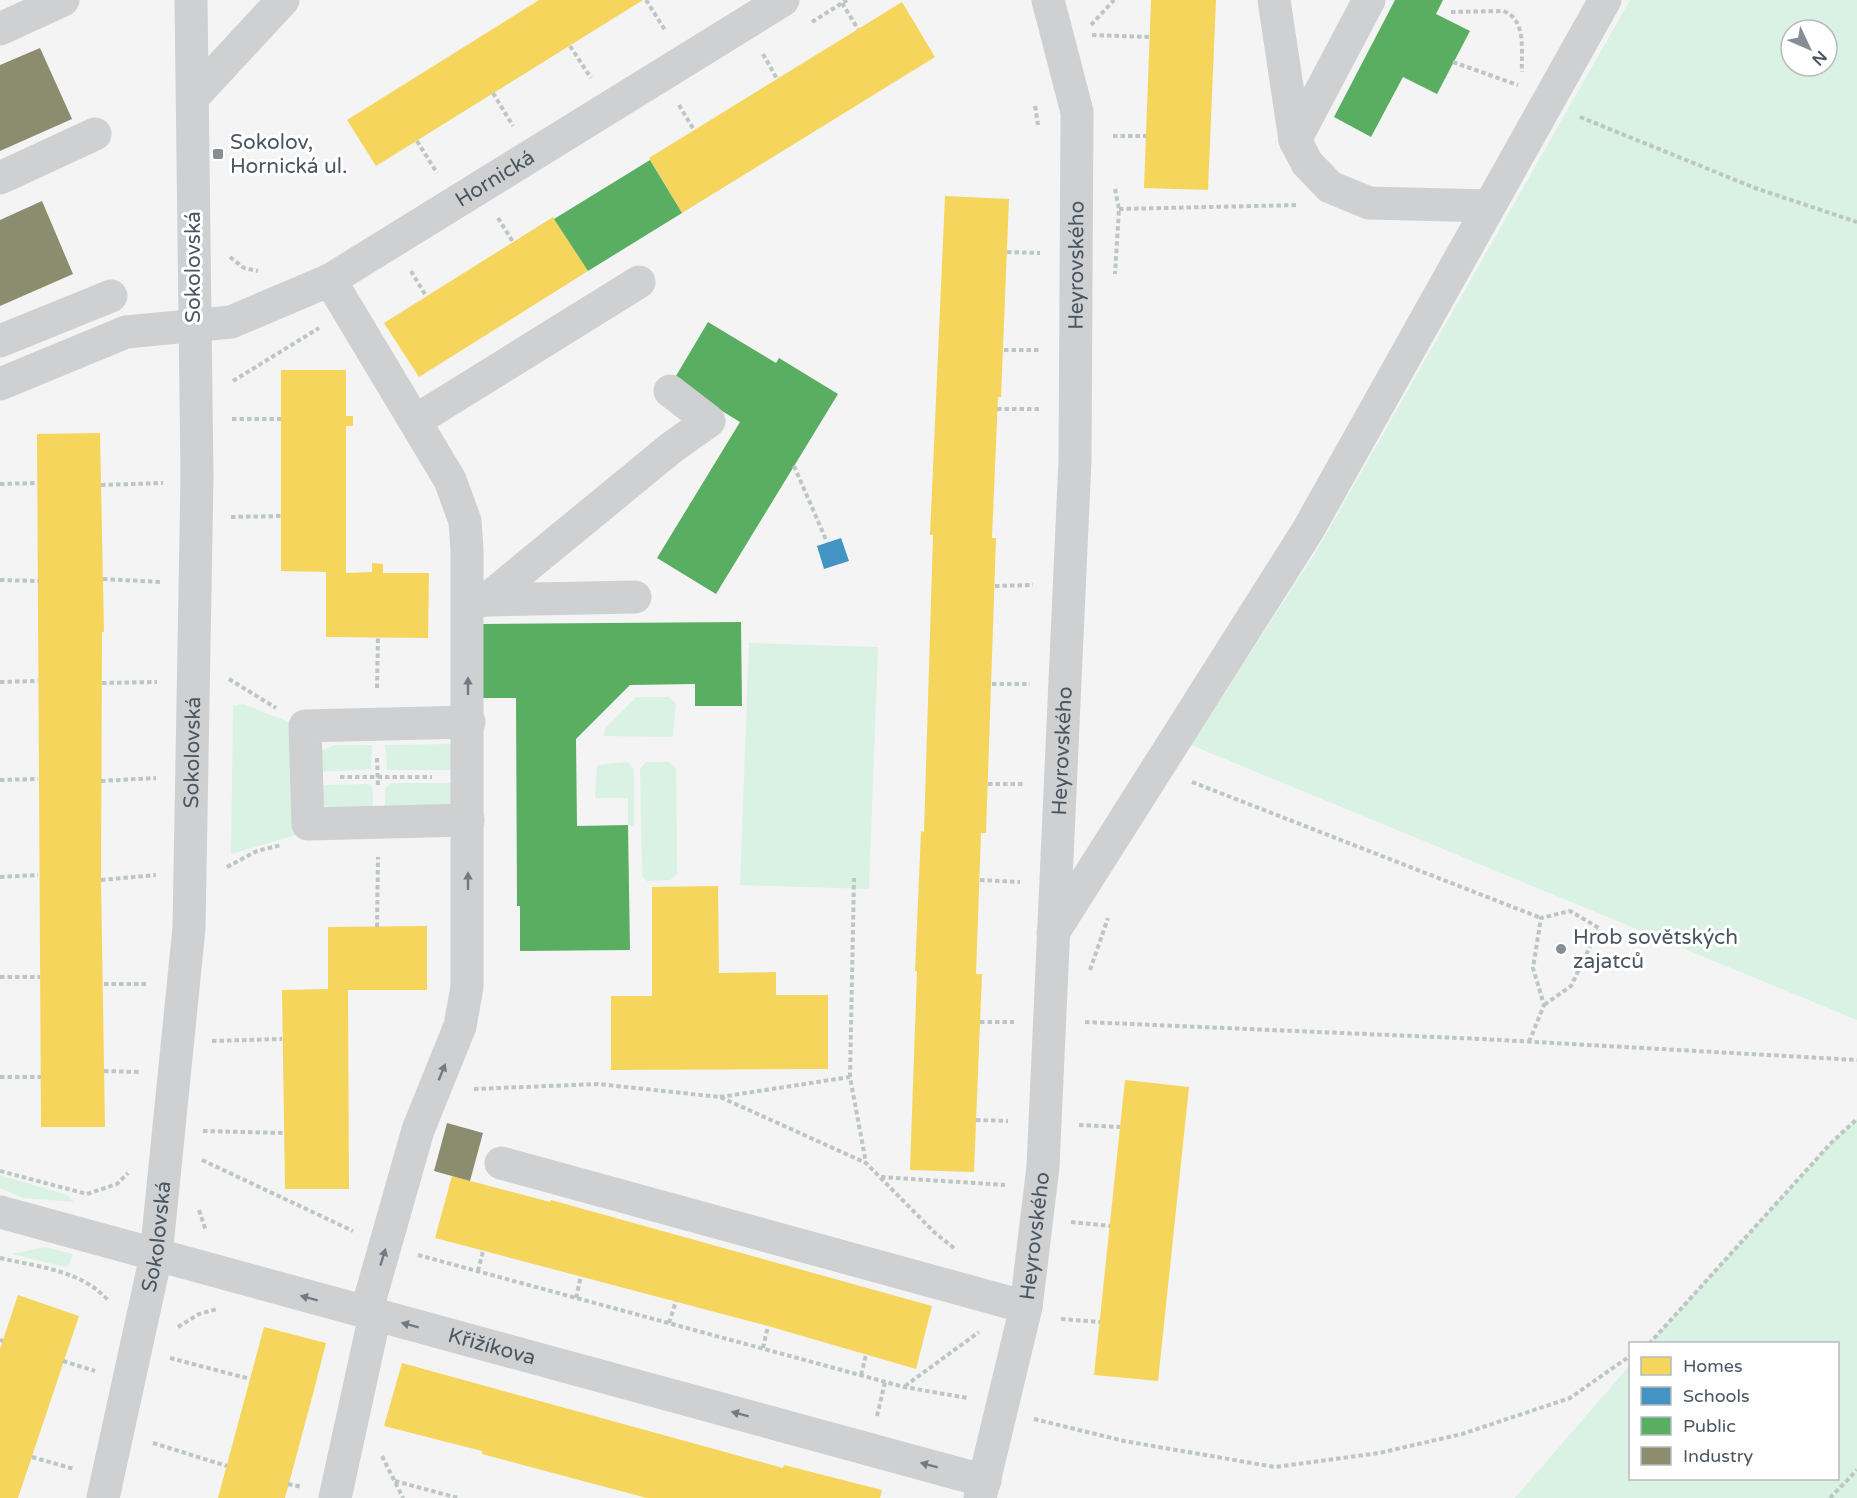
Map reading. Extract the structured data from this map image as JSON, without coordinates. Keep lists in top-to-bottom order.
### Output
{
  "streets": {
    "street": [
      "Hornická",
      "Heyrovského",
      "Sokolovská",
      "Křižíkova"
    ]
  },
  "crossings": [
    ["Hornická", "Sokolovská"],
    ["Heyrovského", "Křižíkova"],
    ["Sokolovská", "Křižíkova"]
  ],
  "places": {
    "transit": ["Sokolov, Hornická ul."],
    "other": ["Hrob sovětských zajatců"]
  },
  "legend": [
    "Homes",
    "Schools",
    "Public",
    "Industry"
  ],
  "north": "bottom right"
}
